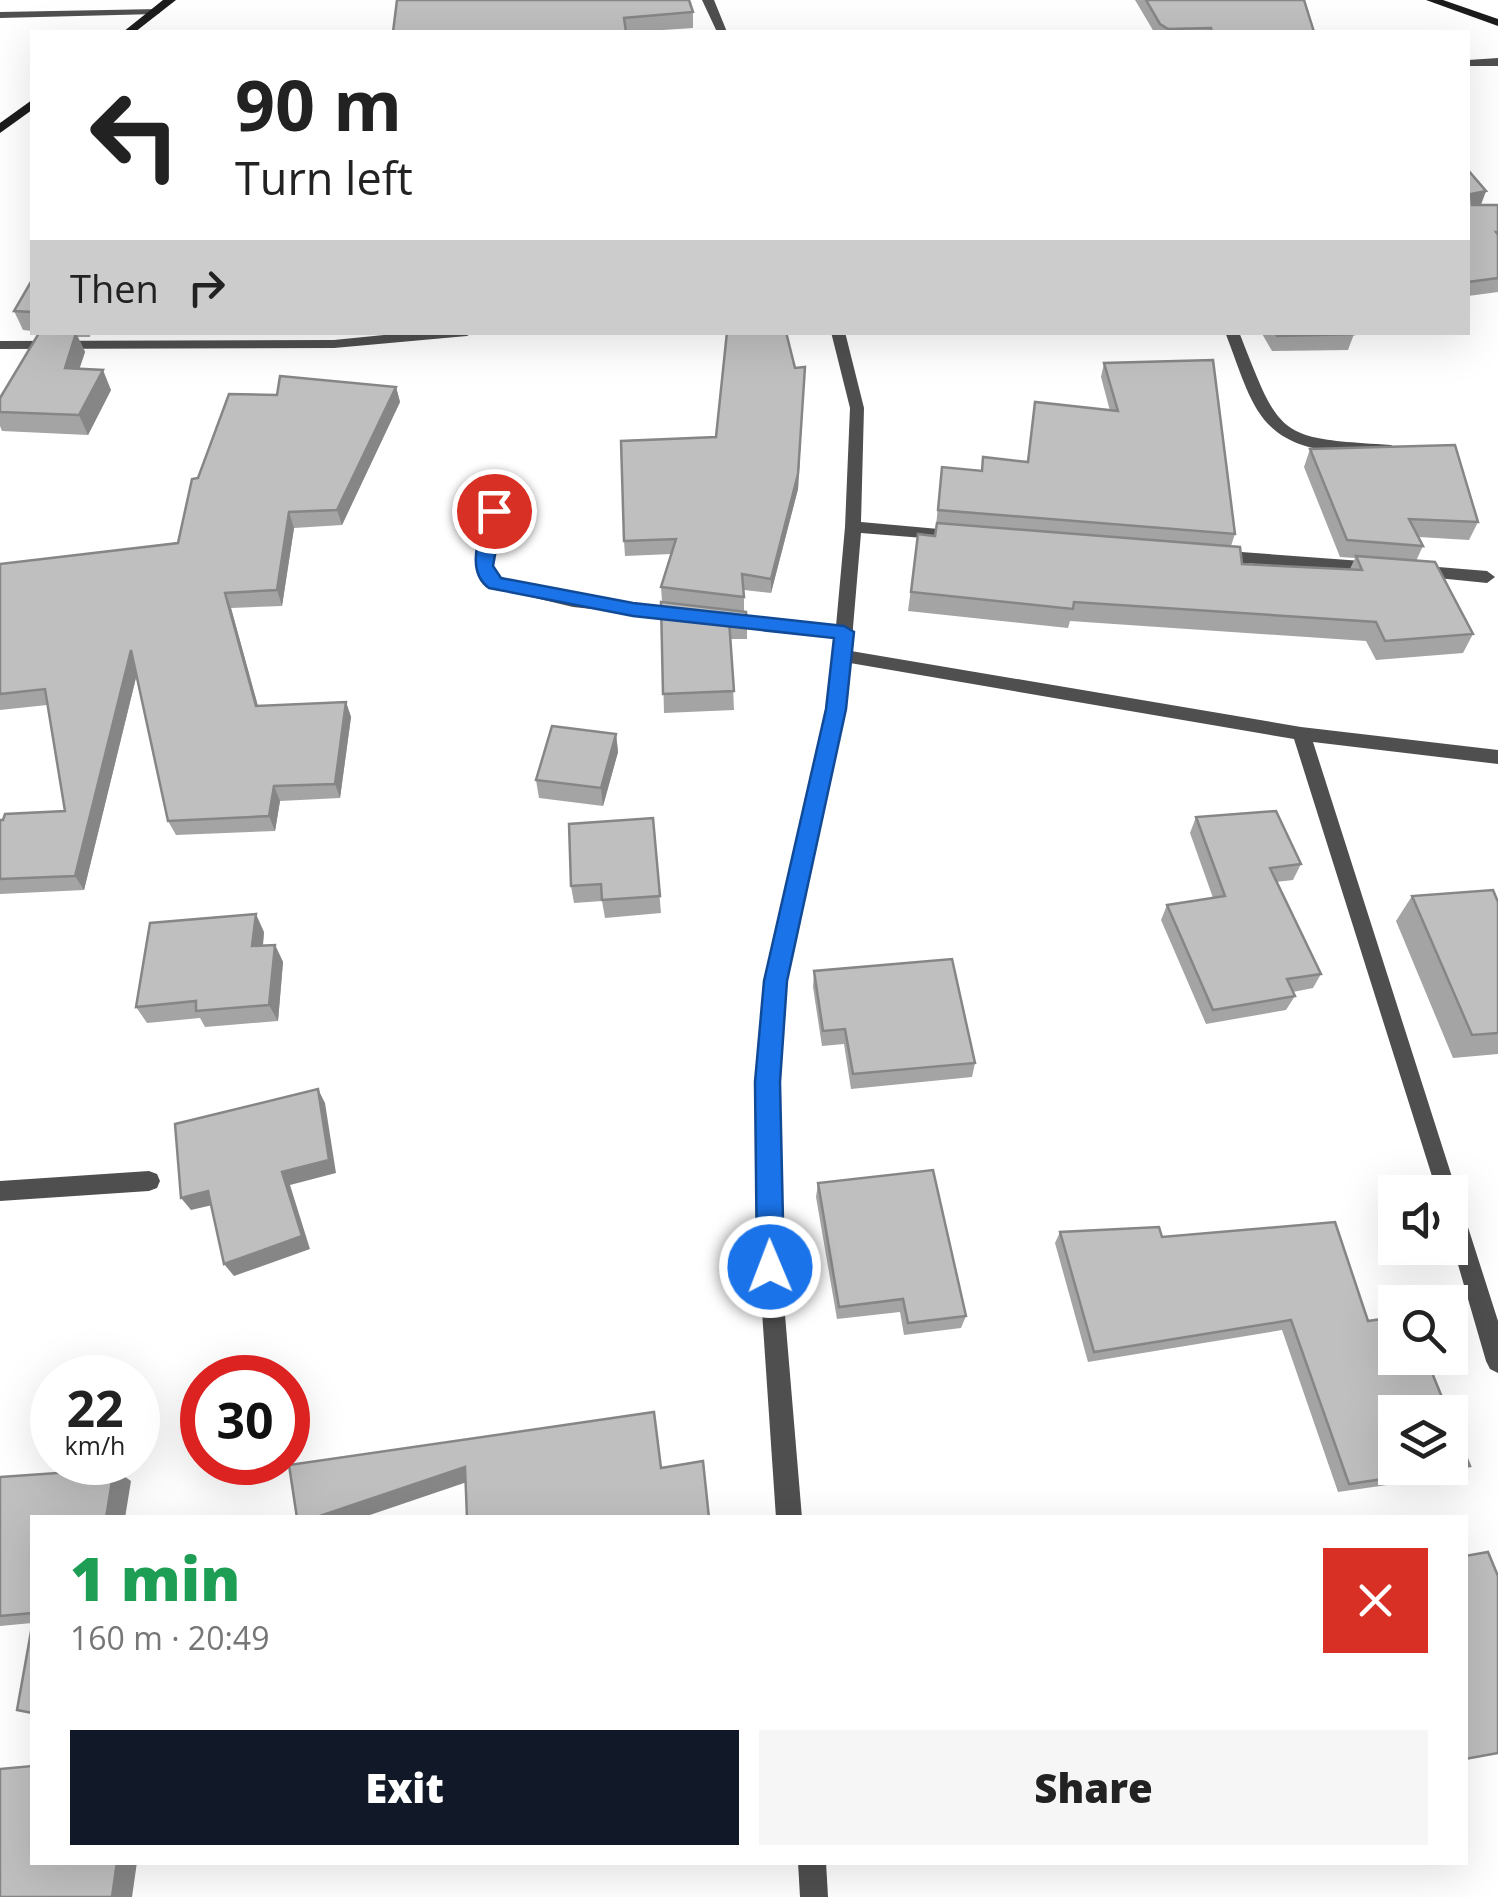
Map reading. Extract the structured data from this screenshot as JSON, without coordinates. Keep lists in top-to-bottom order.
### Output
{
  "page": {
    "turn": ["90 m", "Turn left"],
    "then": "Then",
    "speed": "22 km/h",
    "limit": "30",
    "heading": ["1 min", "160 m · 20:49"],
    "buttons": ["Exit", "Share"]
  }
}
